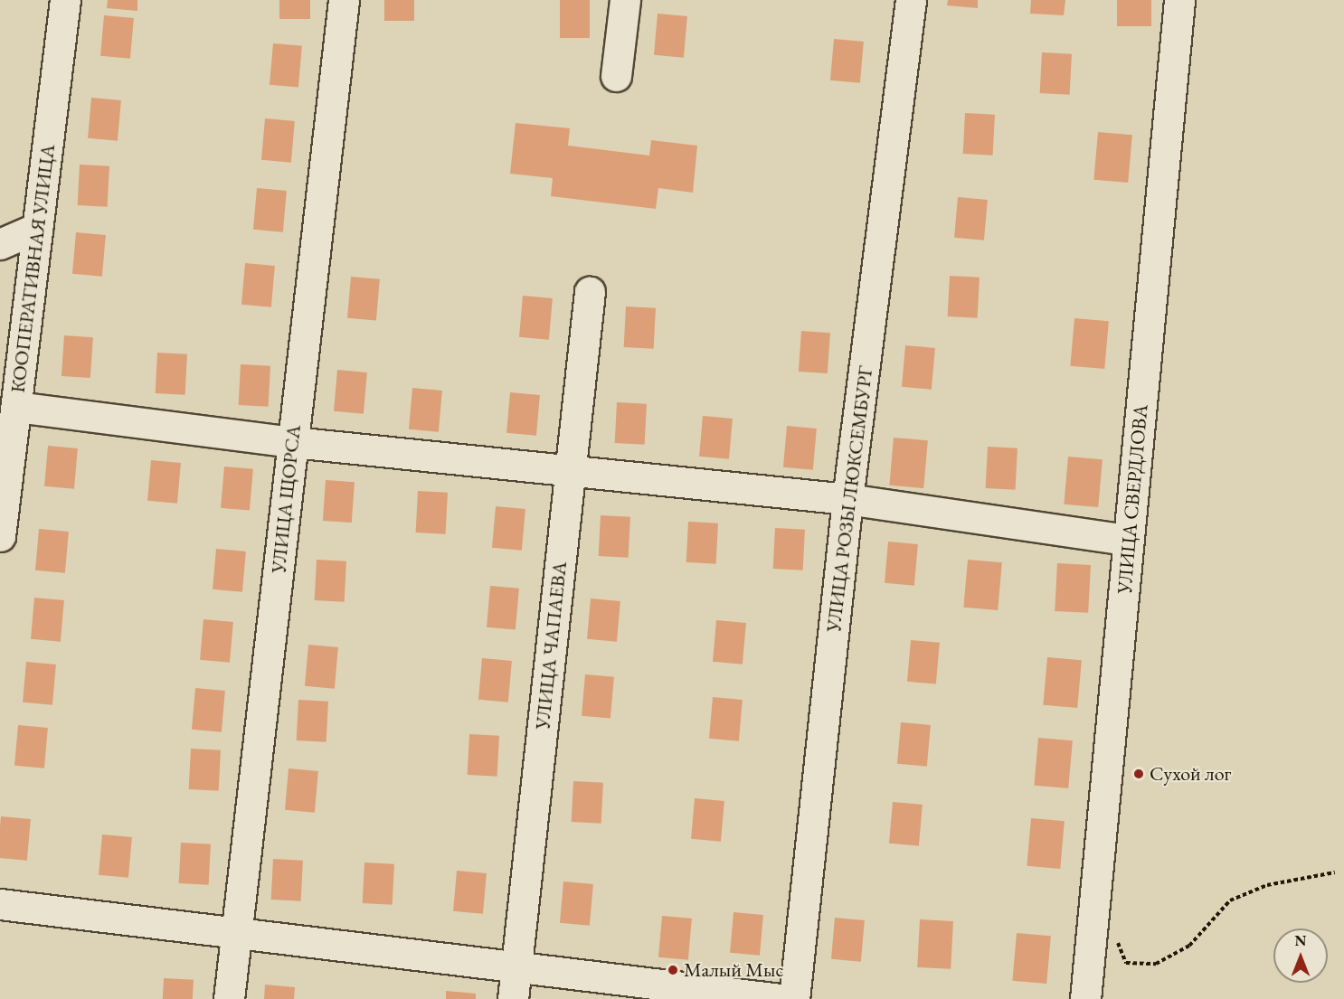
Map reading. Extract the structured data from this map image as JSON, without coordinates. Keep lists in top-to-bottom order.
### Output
{
  "streets": {
    "street": [
      "КООПЕРАТИВНАЯ УЛИЦА",
      "УЛИЦА ЩОРСА",
      "УЛИЦА РОЗЫ ЛЮКСЕМБУРГ",
      "УЛИЦА СВЕРДЛОВА",
      "УЛИЦА ЧАПАЕВА"
    ]
  },
  "places": ["Сухой лог", "Малый Мыс"],
  "north": "top"
}
